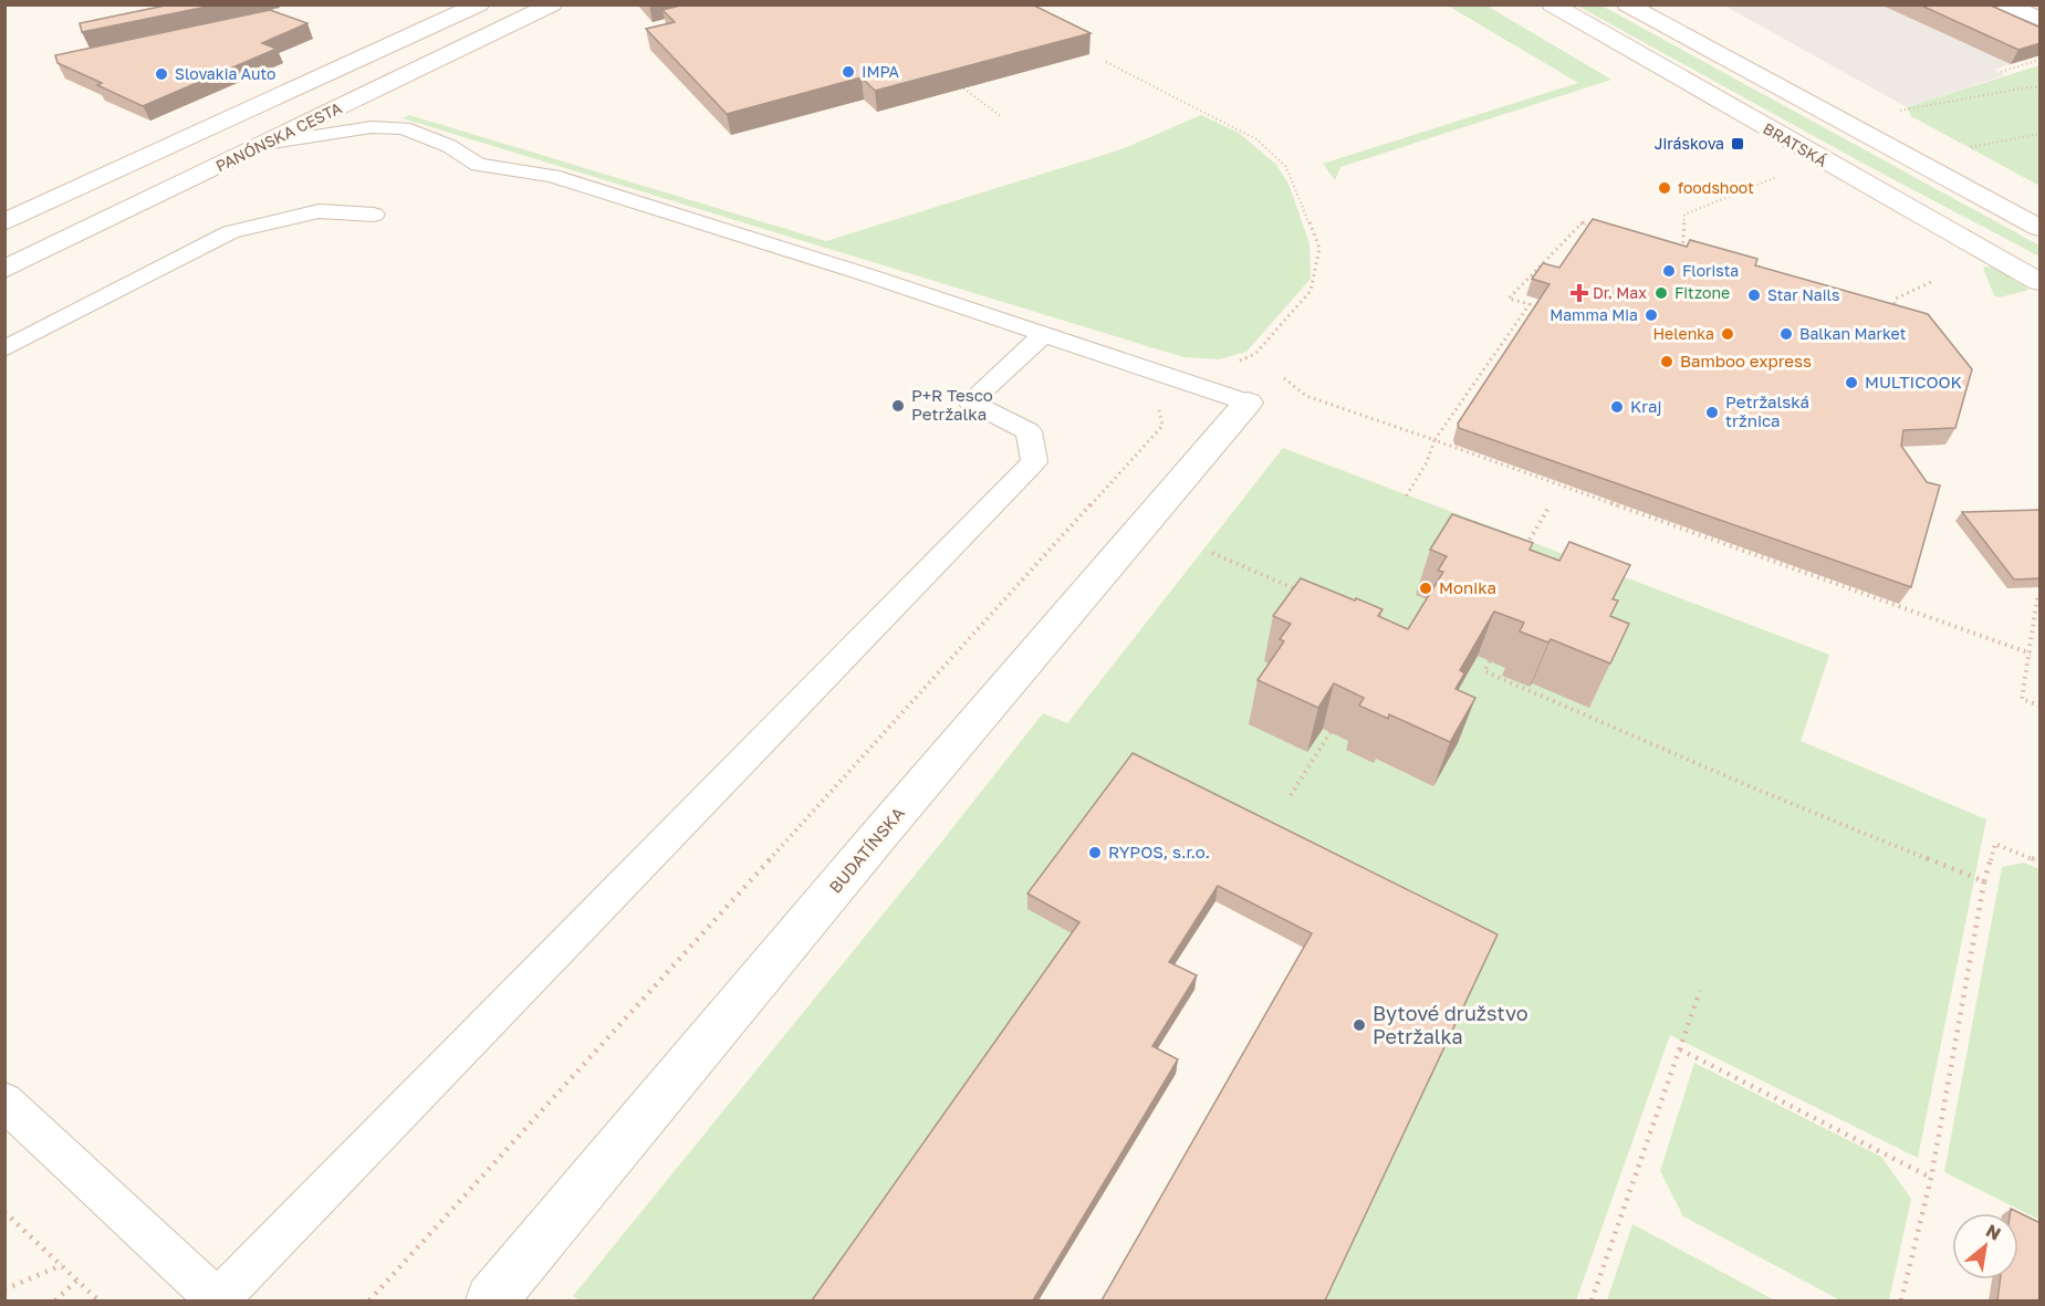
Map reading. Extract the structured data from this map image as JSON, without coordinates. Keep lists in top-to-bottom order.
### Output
{
  "streets": {
    "main road": ["PANÓNSKA CESTA", "BRATSKÁ", "BUDATÍNSKA"]
  },
  "places": {
    "other": [
      "IMPA",
      "Slovakia Auto",
      "foodshoot",
      "Florista",
      "Fitzone",
      "Star Nails",
      "Mamma Mia",
      "Helenka",
      "Balkan Market",
      "Bamboo express",
      "MULTICOOK",
      "P+R Tesco Petržalka",
      "Kraj",
      "Petržalská tržnica",
      "Monika",
      "RYPOS, s.r.o.",
      "Bytové družstvo Petržalka"
    ],
    "transit": ["Jiráskova"],
    "health": ["Dr. Max"]
  },
  "north": "top right"
}
